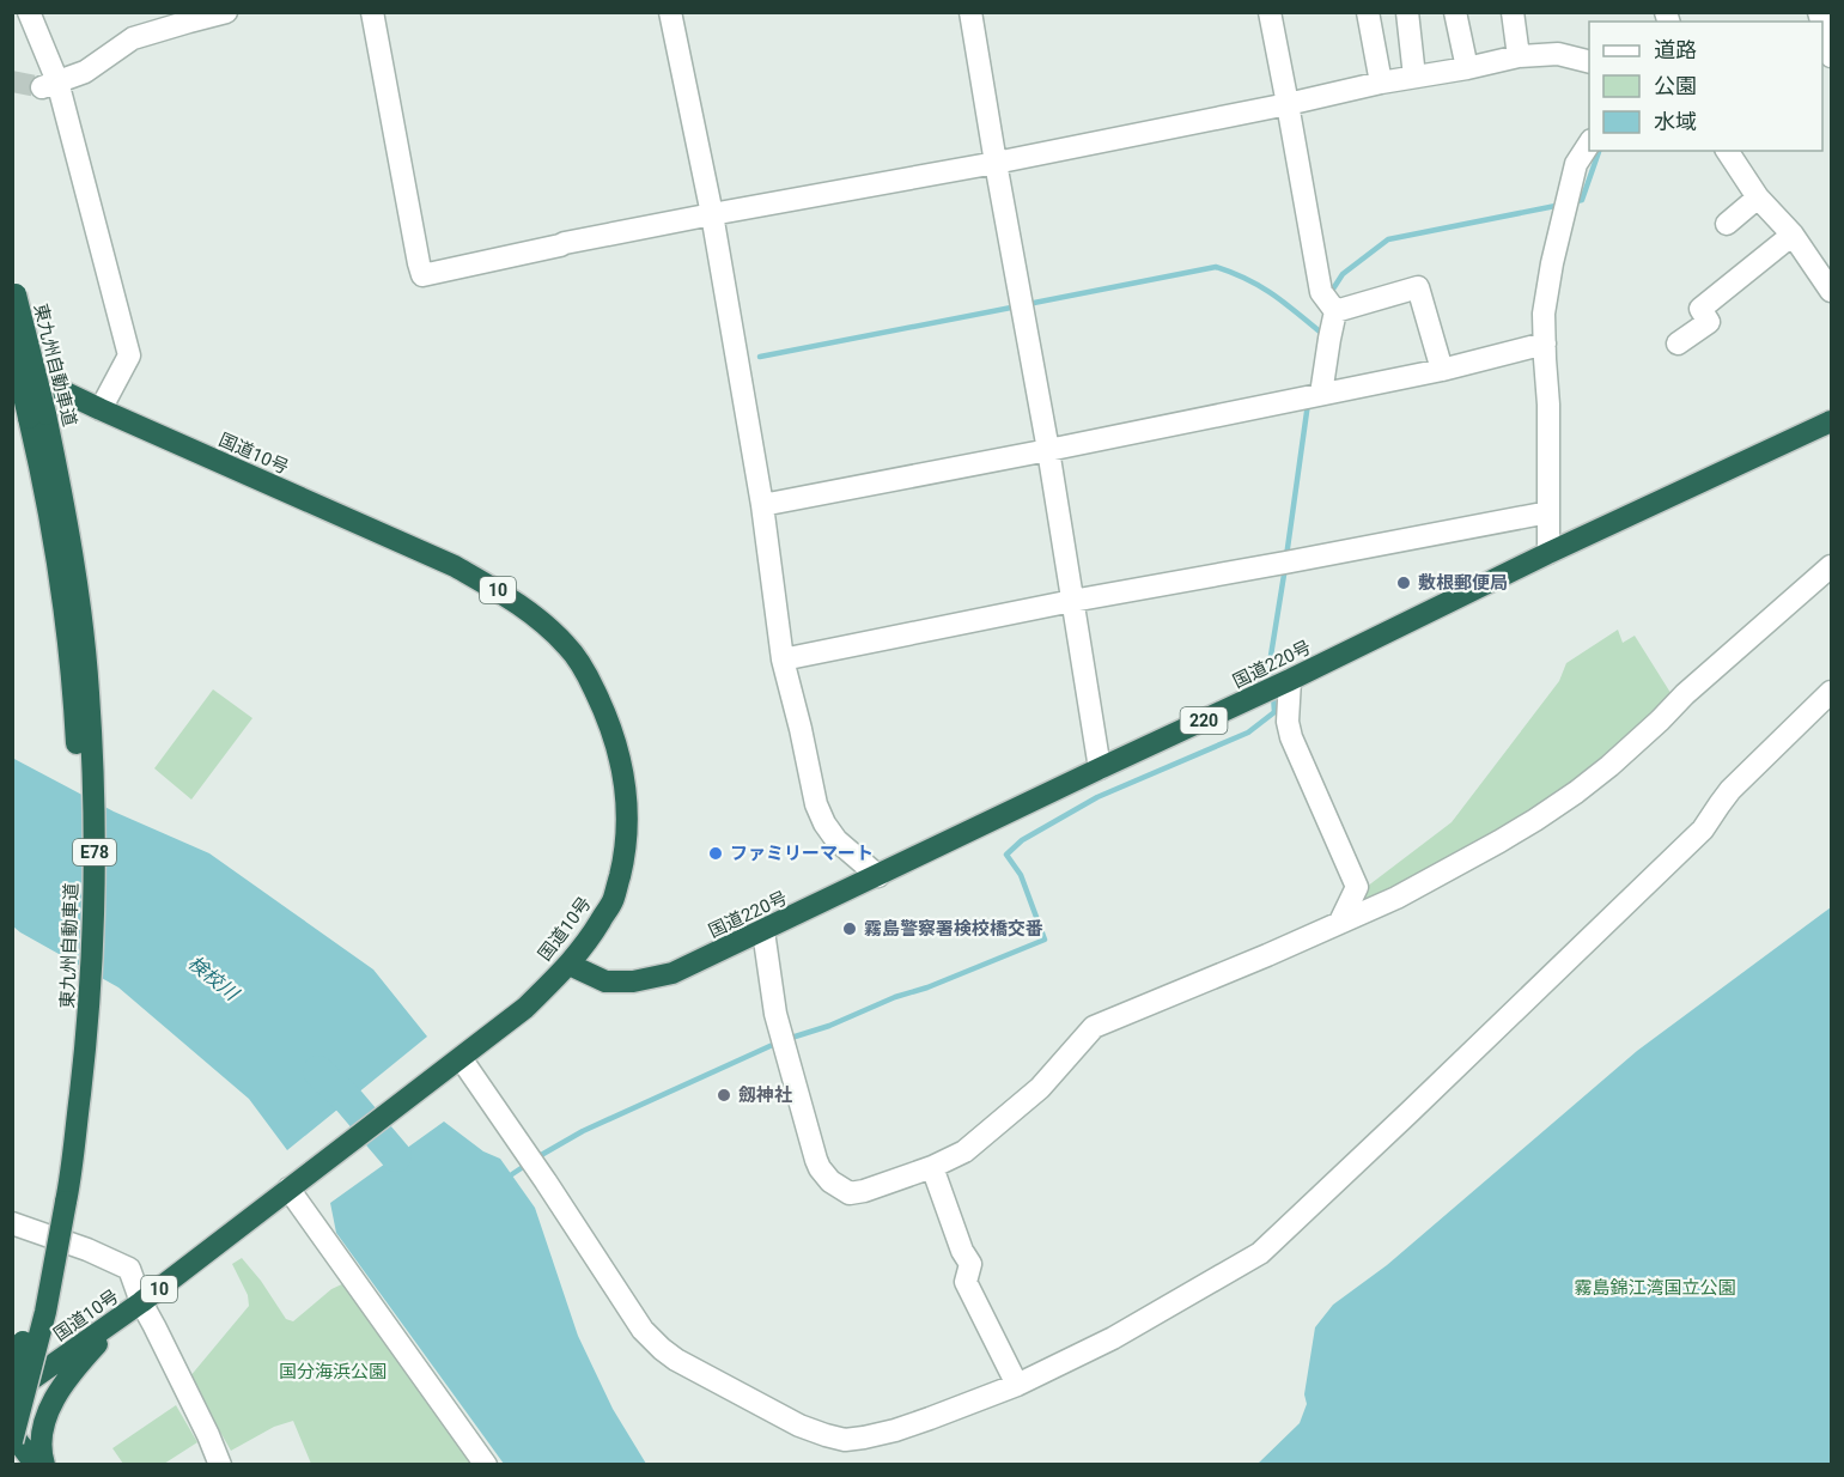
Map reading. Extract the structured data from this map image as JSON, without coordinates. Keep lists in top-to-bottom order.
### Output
{
  "streets": {
    "highway": [
      "東九州自動車道",
      "国道10号",
      "10",
      "国道220号",
      "220",
      "E78"
    ]
  },
  "crossings": [
    ["国道10号", "国道220号"]
  ],
  "water": ["検校川"],
  "parks": ["霧島錦江湾国立公園", "国分海浜公園"],
  "places": [
    "敷根郵便局",
    "ファミリーマート",
    "霧島警察署検校橋交番",
    "劔神社"
  ],
  "legend": ["道路", "公園", "水域"]
}
